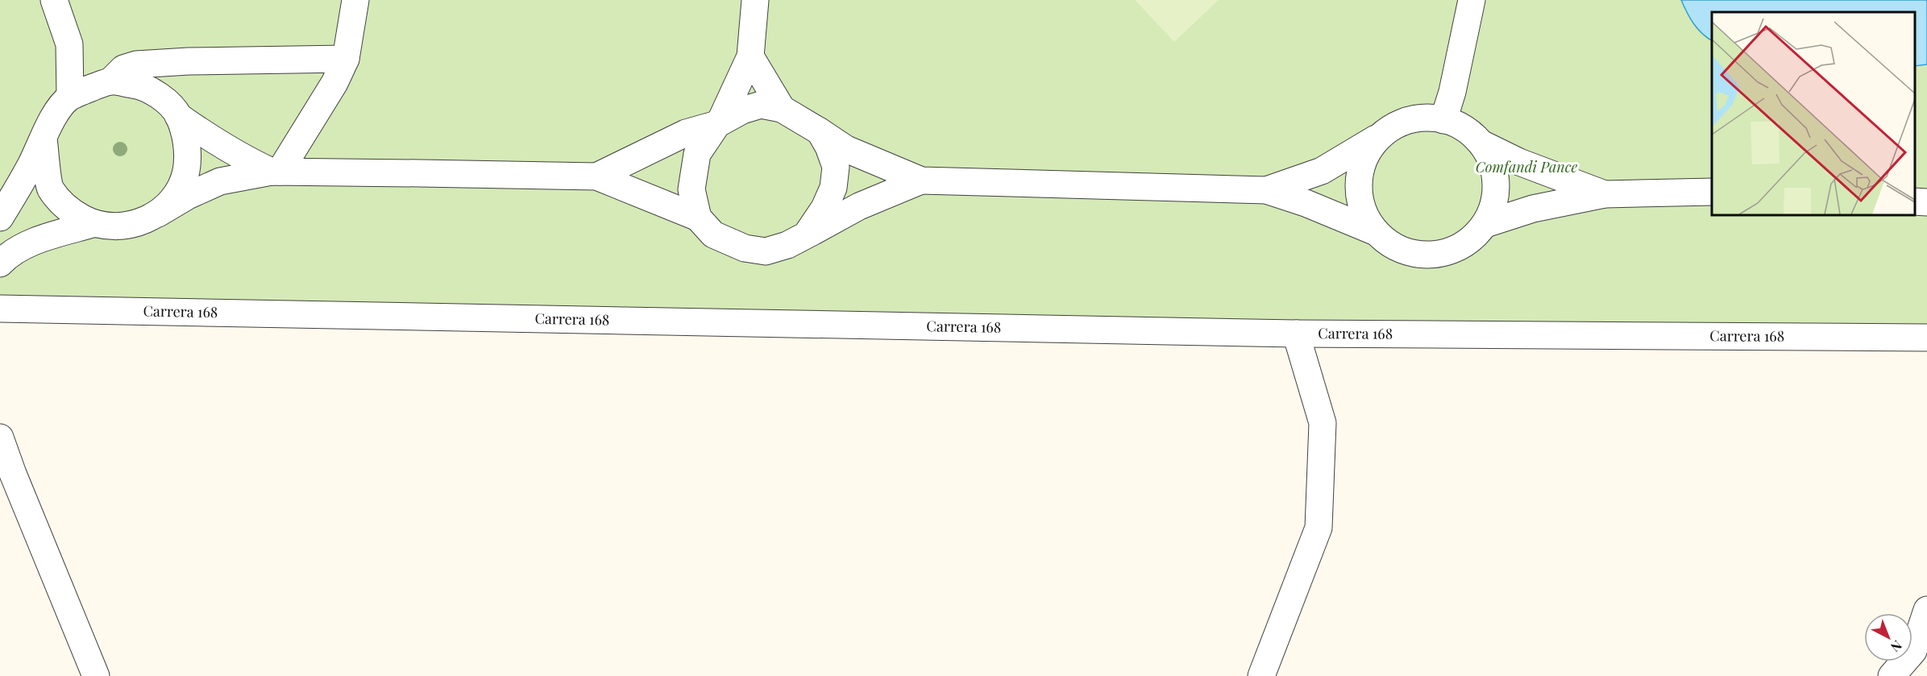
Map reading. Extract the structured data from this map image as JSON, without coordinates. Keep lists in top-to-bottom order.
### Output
{
  "streets": {
    "street": ["Carrera 168"]
  },
  "parks": ["Comfandi Pance"],
  "north": "bottom right"
}
